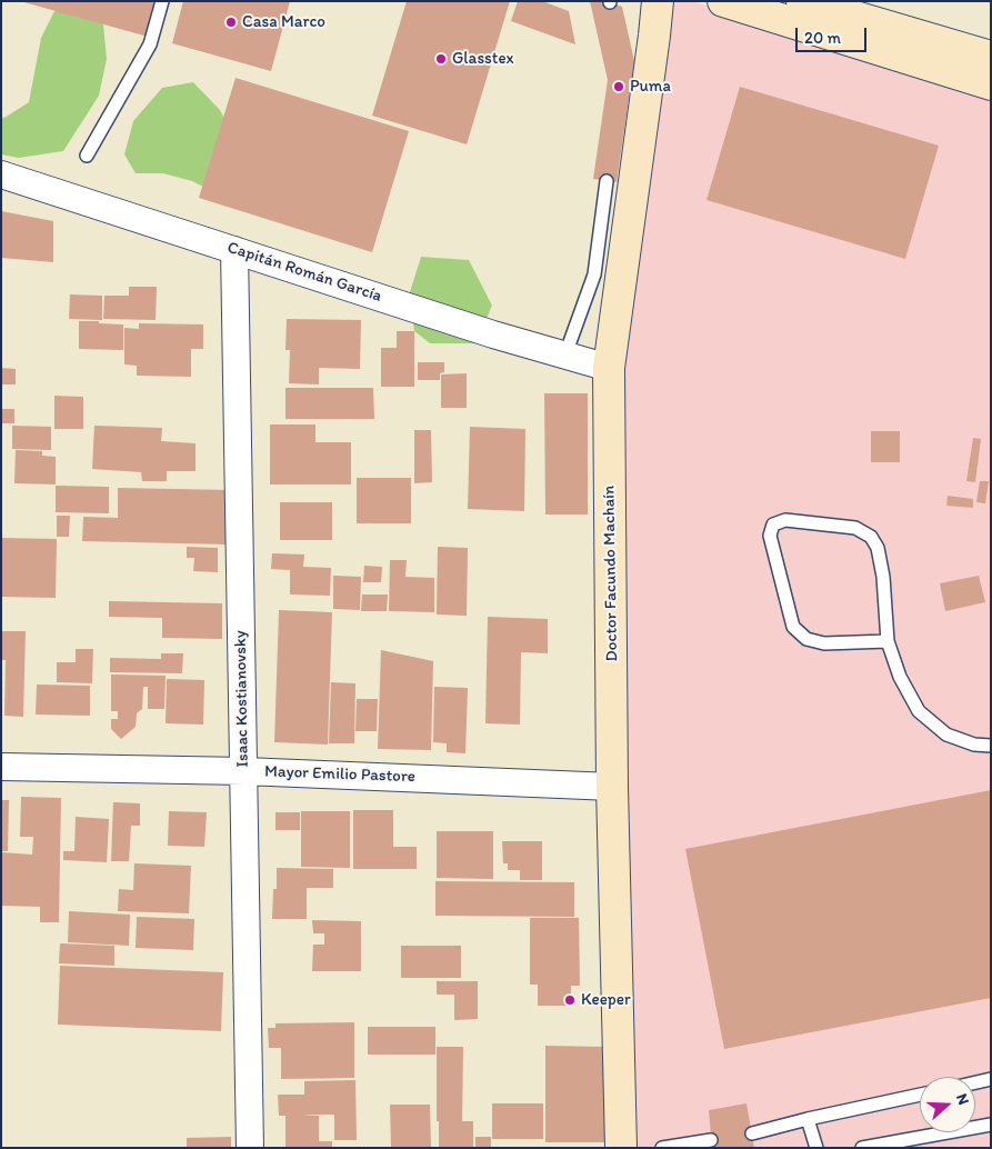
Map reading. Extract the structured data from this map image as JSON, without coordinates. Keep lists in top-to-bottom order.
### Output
{
  "streets": {
    "main road": ["Doctor Facundo Machaín"],
    "street": ["Capitán Román García", "Isaac Kostianovsky", "Mayor Emilio Pastore"]
  },
  "crossings": [
    ["Capitán Román García", "Doctor Facundo Machaín"],
    ["Capitán Román García", "Isaac Kostianovsky"],
    ["Doctor Facundo Machaín", "Mayor Emilio Pastore"],
    ["Isaac Kostianovsky", "Mayor Emilio Pastore"]
  ],
  "places": [
    "Casa Marco",
    "Glasstex",
    "Puma",
    "Keeper"
  ],
  "scale_bar": "20 m",
  "north": "right"
}
